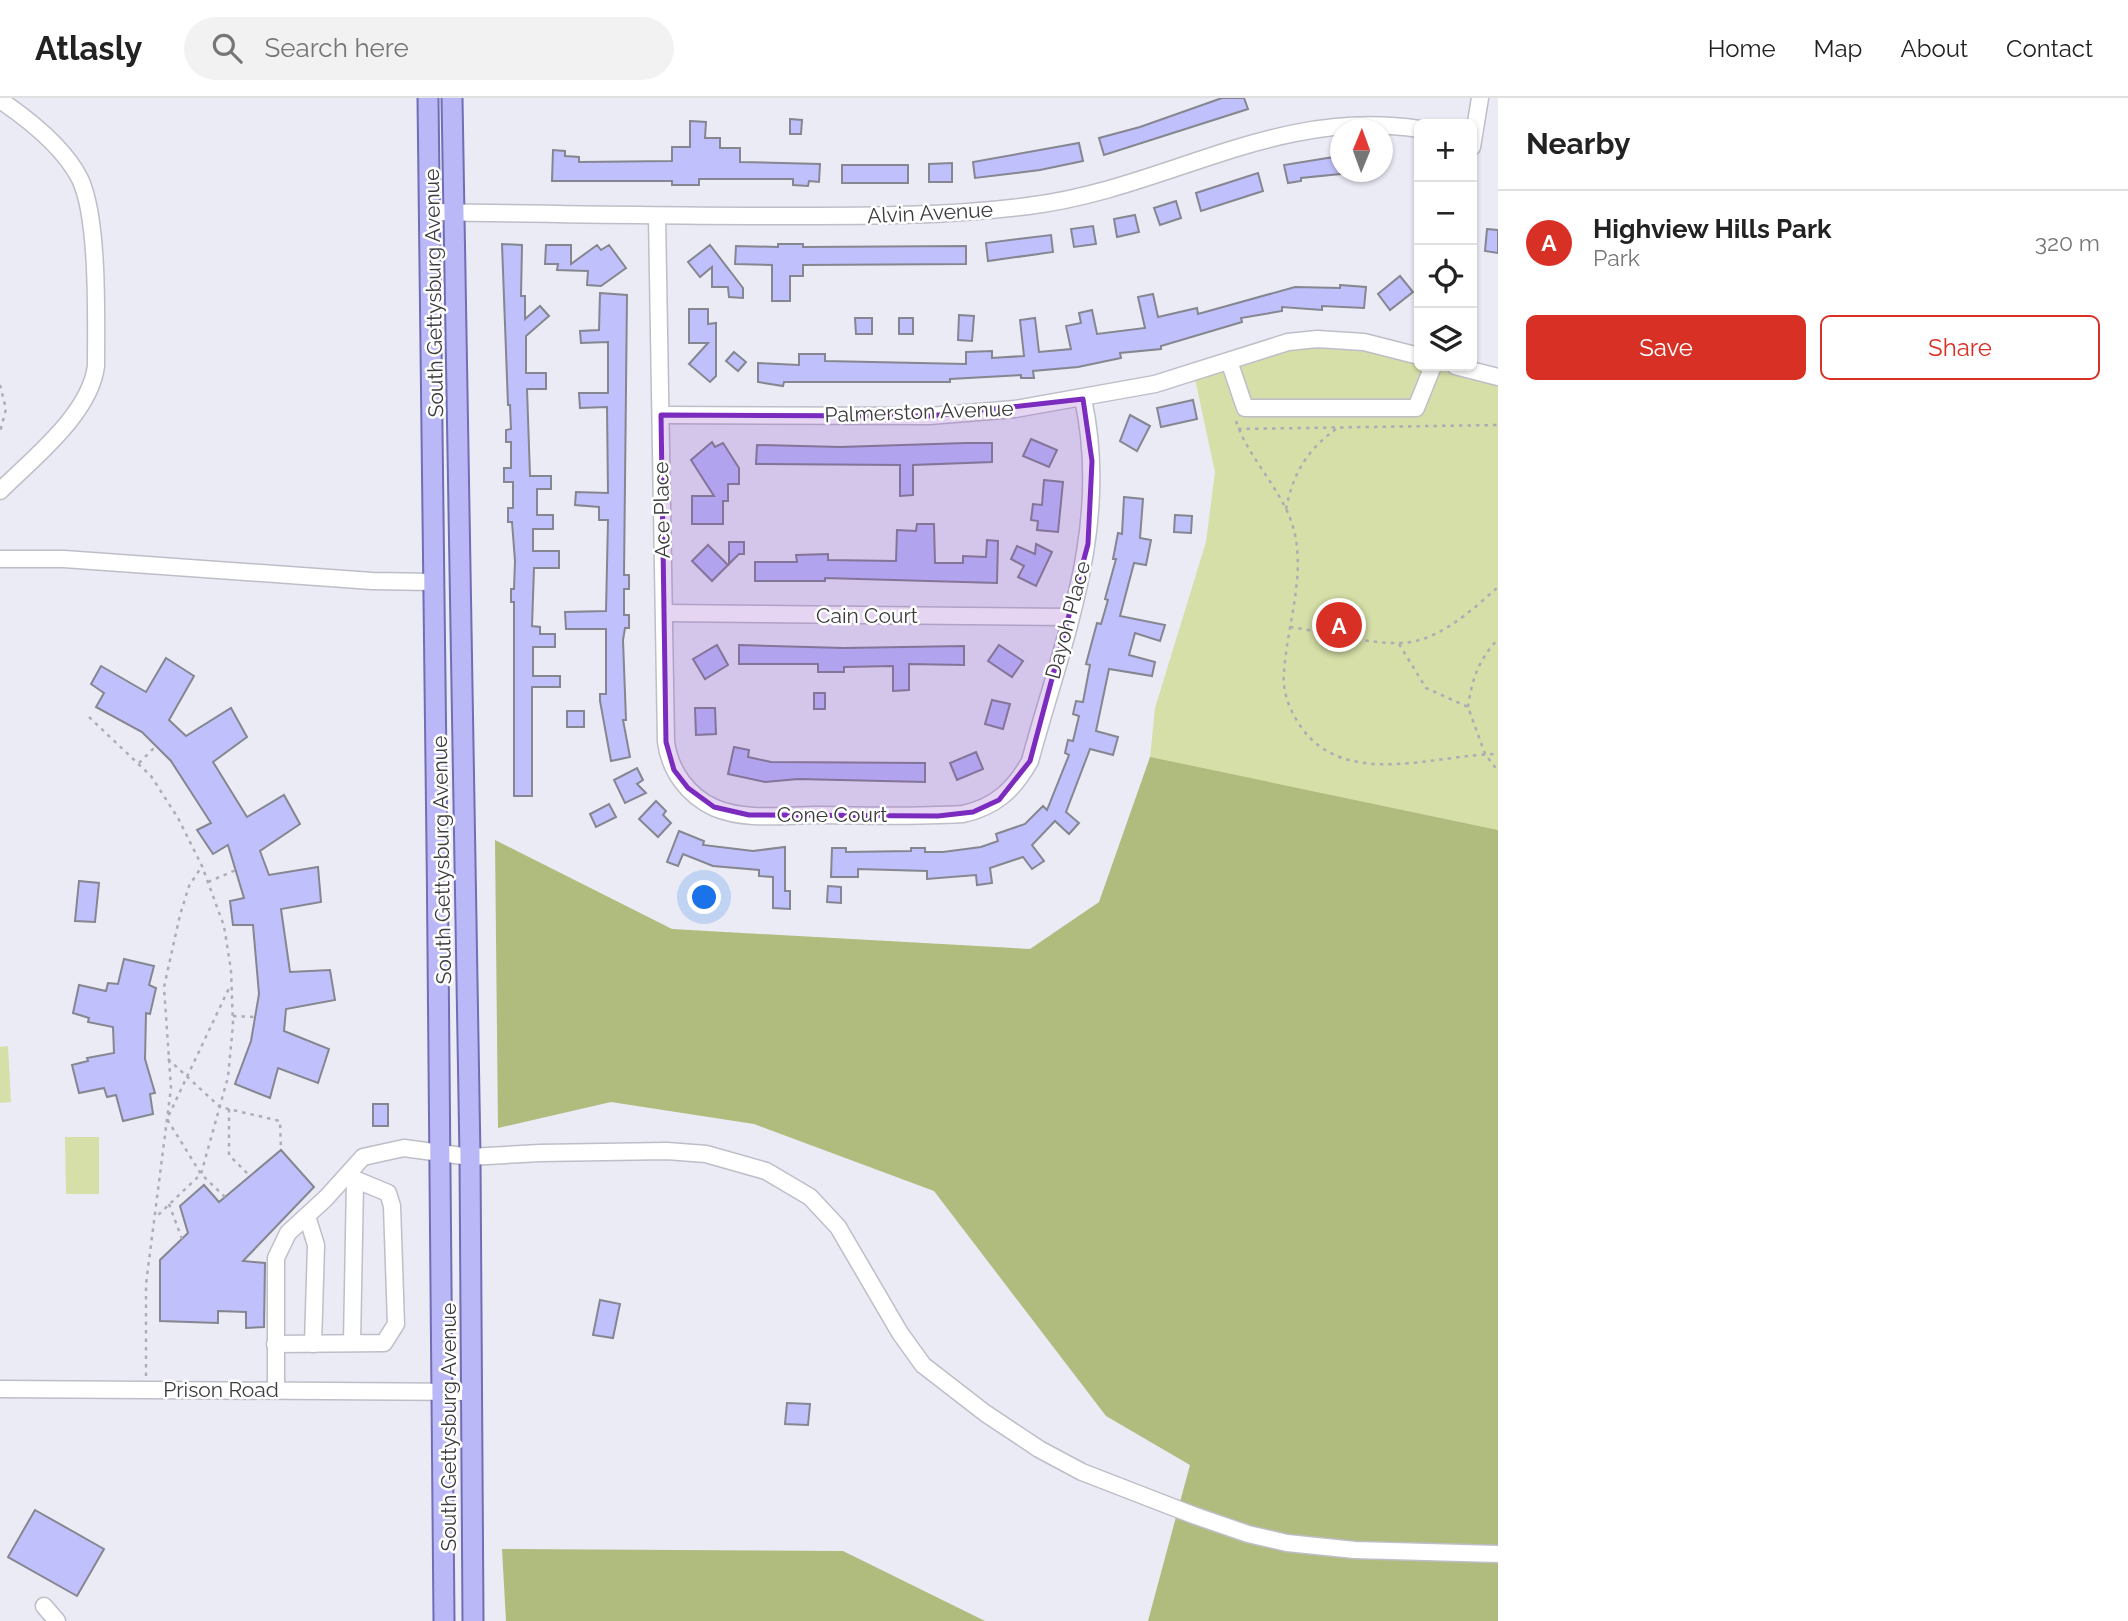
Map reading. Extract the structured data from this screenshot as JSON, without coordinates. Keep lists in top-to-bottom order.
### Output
{
  "streets": {
    "main road": ["South Gettysburg Avenue"],
    "street": [
      "Alvin Avenue",
      "Palmerston Avenue",
      "Ace Place",
      "Cain Court",
      "Dayoh Place",
      "Cone Court",
      "Prison Road"
    ]
  },
  "crossings": [
    ["Alvin Avenue", "South Gettysburg Avenue"],
    ["Alvin Avenue", "Ace Place"],
    ["South Gettysburg Avenue", "Prison Road"],
    ["Palmerston Avenue", "Ace Place"],
    ["Palmerston Avenue", "Dayoh Place"],
    ["Ace Place", "Cain Court"],
    ["Ace Place", "Cone Court"],
    ["Cain Court", "Dayoh Place"],
    ["Dayoh Place", "Cone Court"]
  ],
  "north": "top",
  "page": {
    "header": "Atlasly",
    "search": "Search here",
    "nav": [
      "Home",
      "Map",
      "About",
      "Contact"
    ],
    "heading": "Nearby",
    "map_buttons": ["+", "−"],
    "list": [
      {
        "mark": "A",
        "name": "Highview Hills Park",
        "note": "Park",
        "value": "320 m"
      }
    ],
    "buttons": ["Save", "Share"],
    "pins": "A"
  }
}
